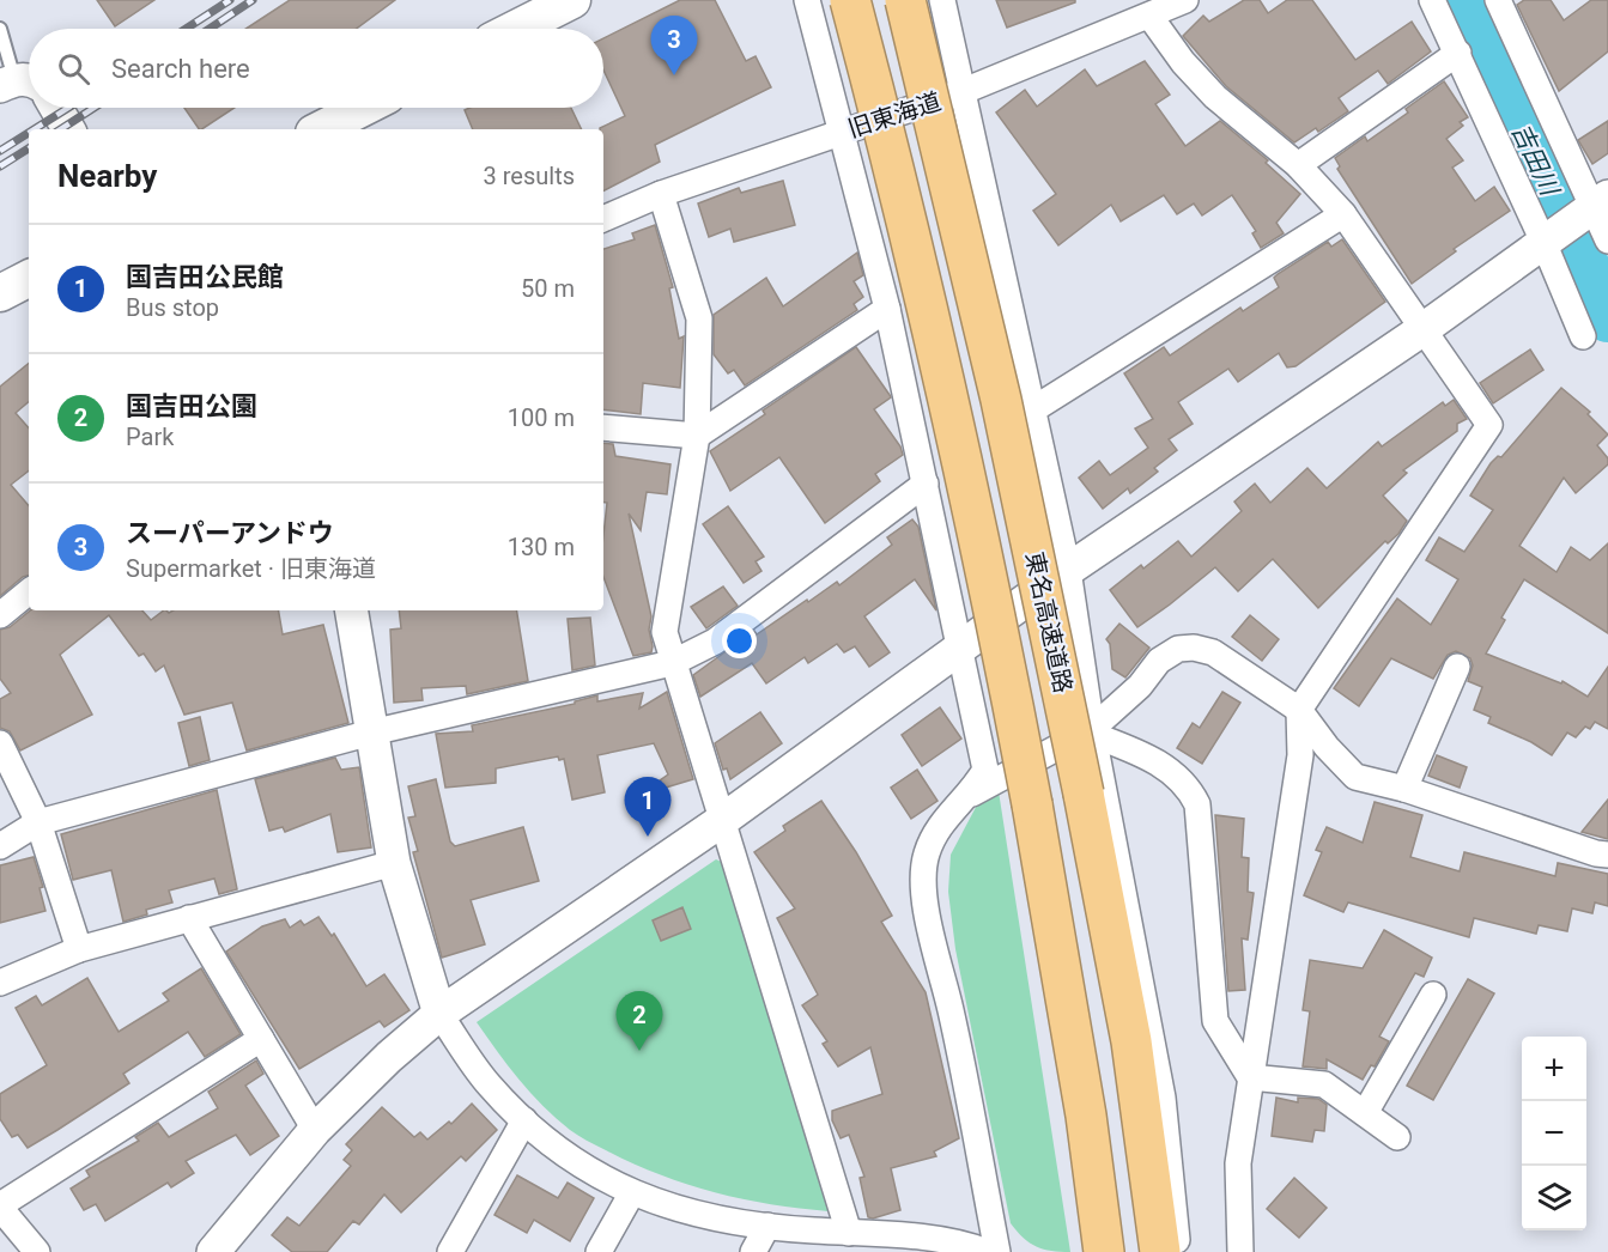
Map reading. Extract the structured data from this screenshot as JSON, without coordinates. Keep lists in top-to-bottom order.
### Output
{
  "streets": {
    "highway": ["東名高速道路"],
    "street": ["旧東海道"]
  },
  "water": ["吉田川"],
  "page": {
    "pins": ["3", "1", "2"],
    "search": "Search here",
    "heading": ["Nearby", "3 results"],
    "list": [
      {
        "mark": "1",
        "name": "国吉田公民館",
        "note": "Bus stop",
        "value": "50 m"
      },
      {
        "mark": "2",
        "name": "国吉田公園",
        "note": "Park",
        "value": "100 m"
      },
      {
        "mark": "3",
        "name": "スーパーアンドウ",
        "note": "Supermarket · 旧東海道",
        "value": "130 m"
      }
    ],
    "map_buttons": ["+", "−"]
  }
}
